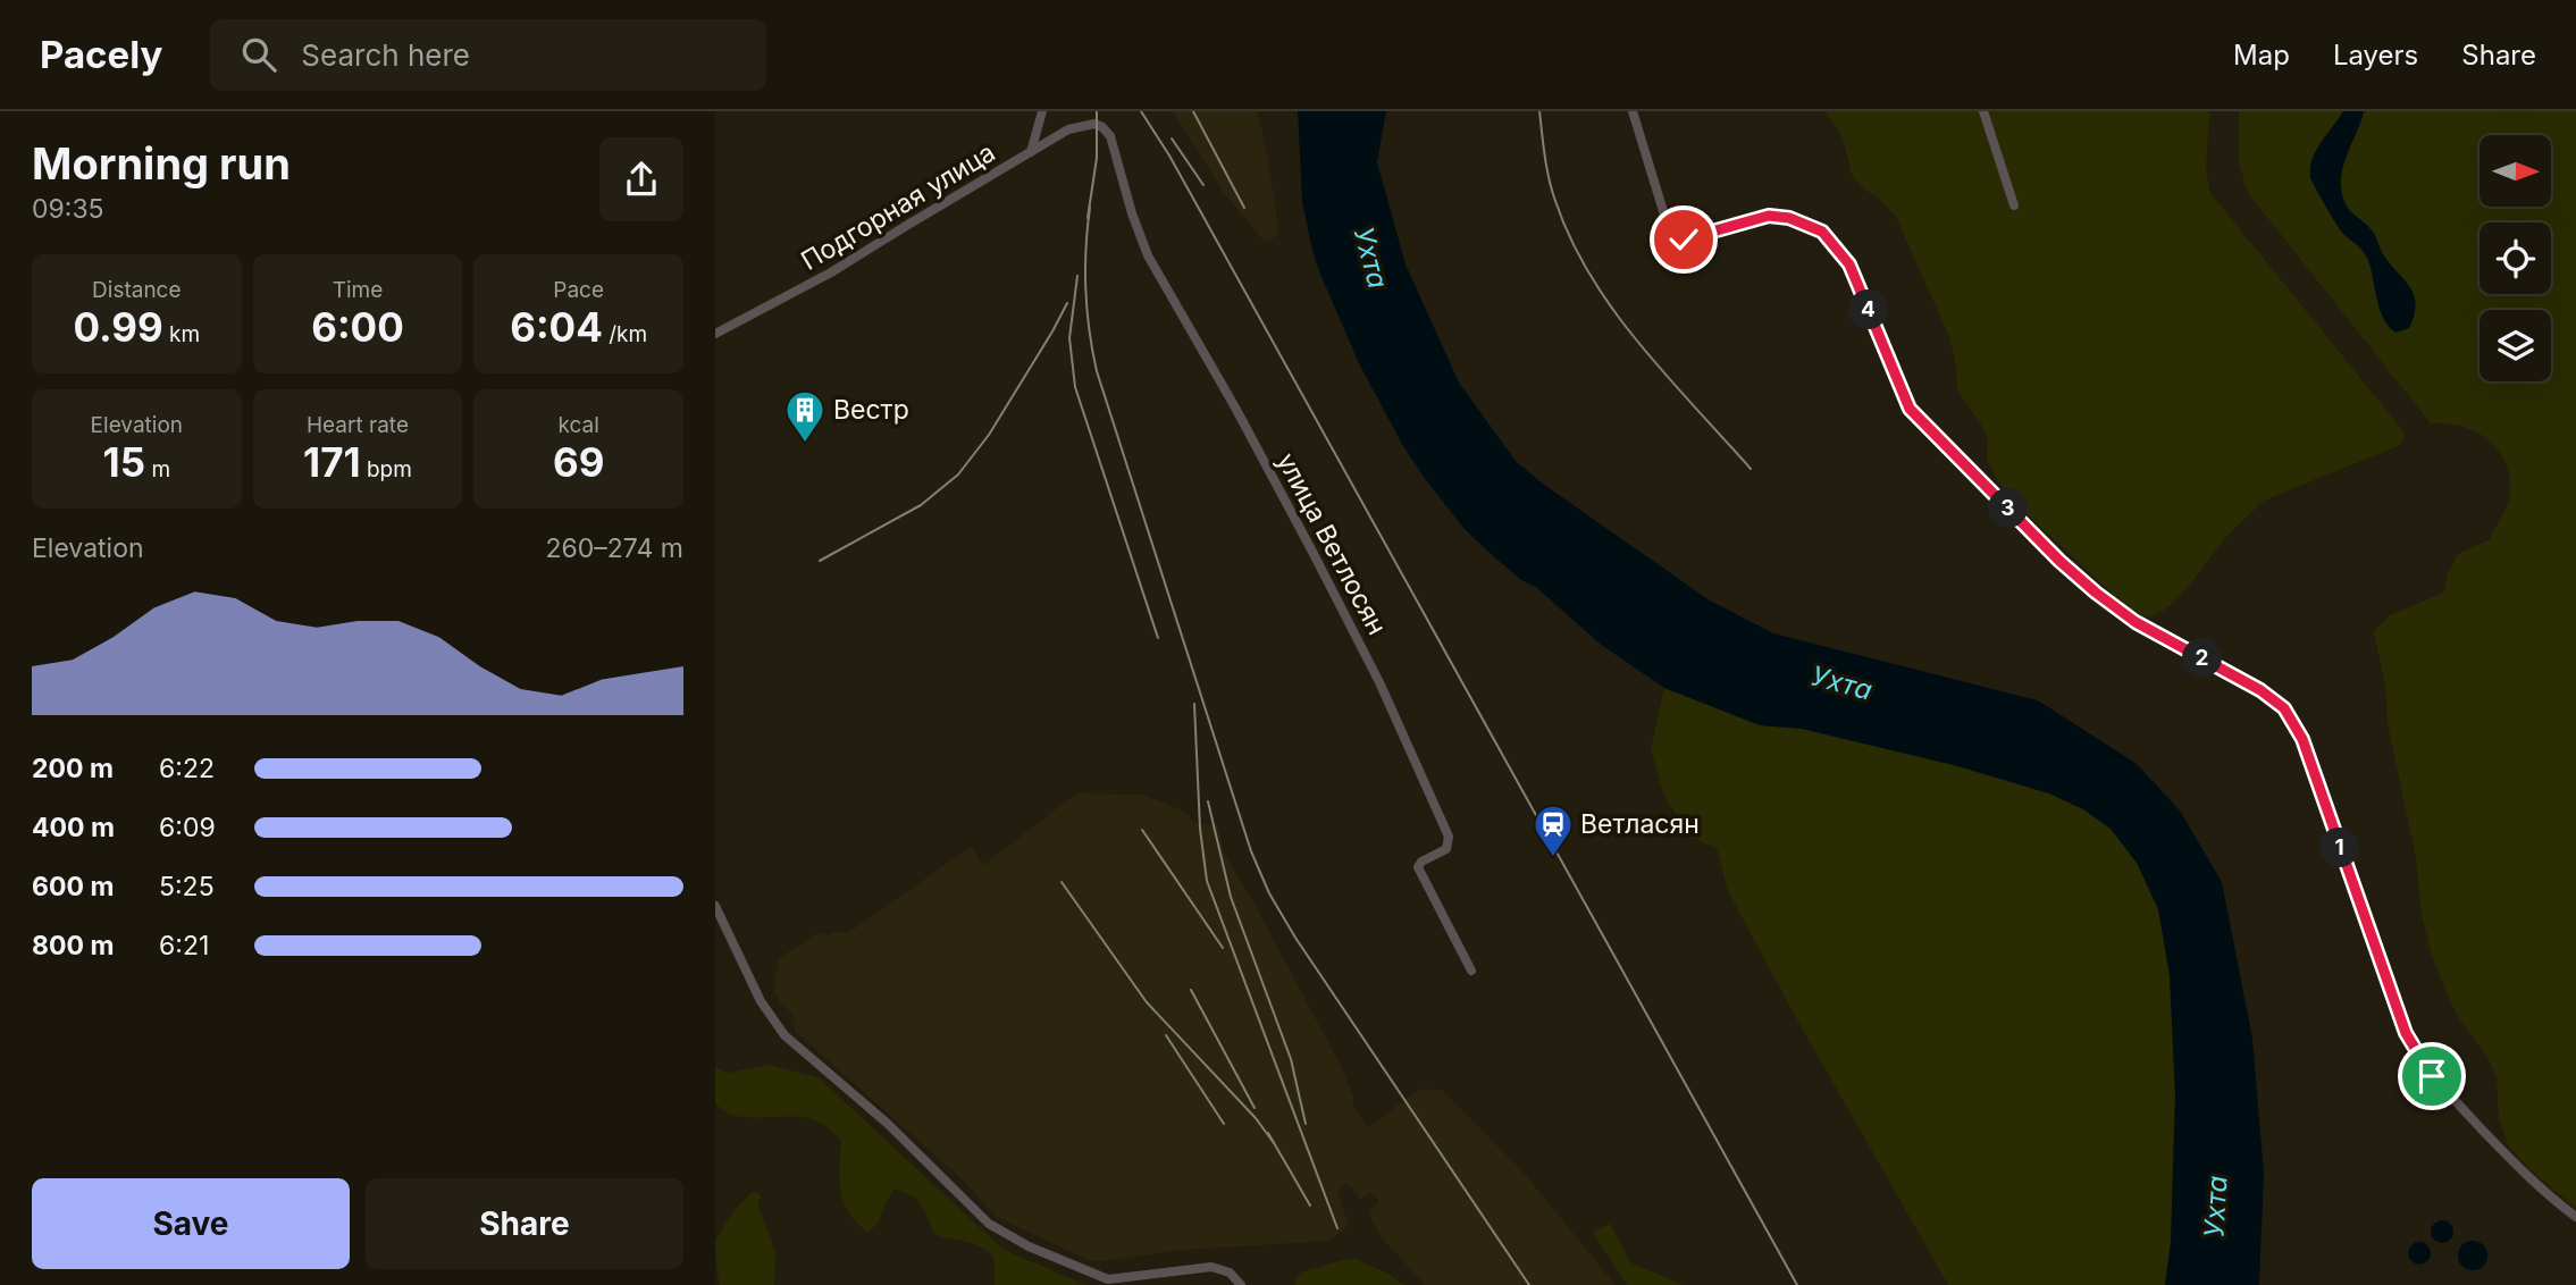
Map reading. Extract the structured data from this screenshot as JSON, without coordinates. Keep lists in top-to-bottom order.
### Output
{
  "streets": {
    "street": ["Подгорная улица", "улица Ветлосян"]
  },
  "crossings": [
    ["Подгорная улица", "улица Ветлосян"]
  ],
  "water": ["Ухта"],
  "places": {
    "building": ["Вестр"],
    "station": ["Ветласян"]
  },
  "north": "right",
  "page": {
    "header": "Pacely",
    "search": "Search here",
    "nav": ["Map", "Layers", "Share"],
    "heading": ["Morning run", "09:35"],
    "stats": [
      ["Distance", "0.99 km"],
      ["Time", "6:00"],
      ["Pace", "6:04 /km"],
      ["Elevation", "15 m"],
      ["Heart rate", "171 bpm"],
      ["kcal", "69"]
    ],
    "pins": [
      "4",
      "3",
      "2",
      "1"
    ],
    "chart": ["Elevation", "260–274 m"],
    "list": [
      {
        "name": "200 m",
        "note": "6:22"
      },
      {
        "name": "400 m",
        "note": "6:09"
      },
      {
        "name": "600 m",
        "note": "5:25"
      },
      {
        "name": "800 m",
        "note": "6:21"
      }
    ],
    "buttons": ["Save", "Share"]
  }
}
